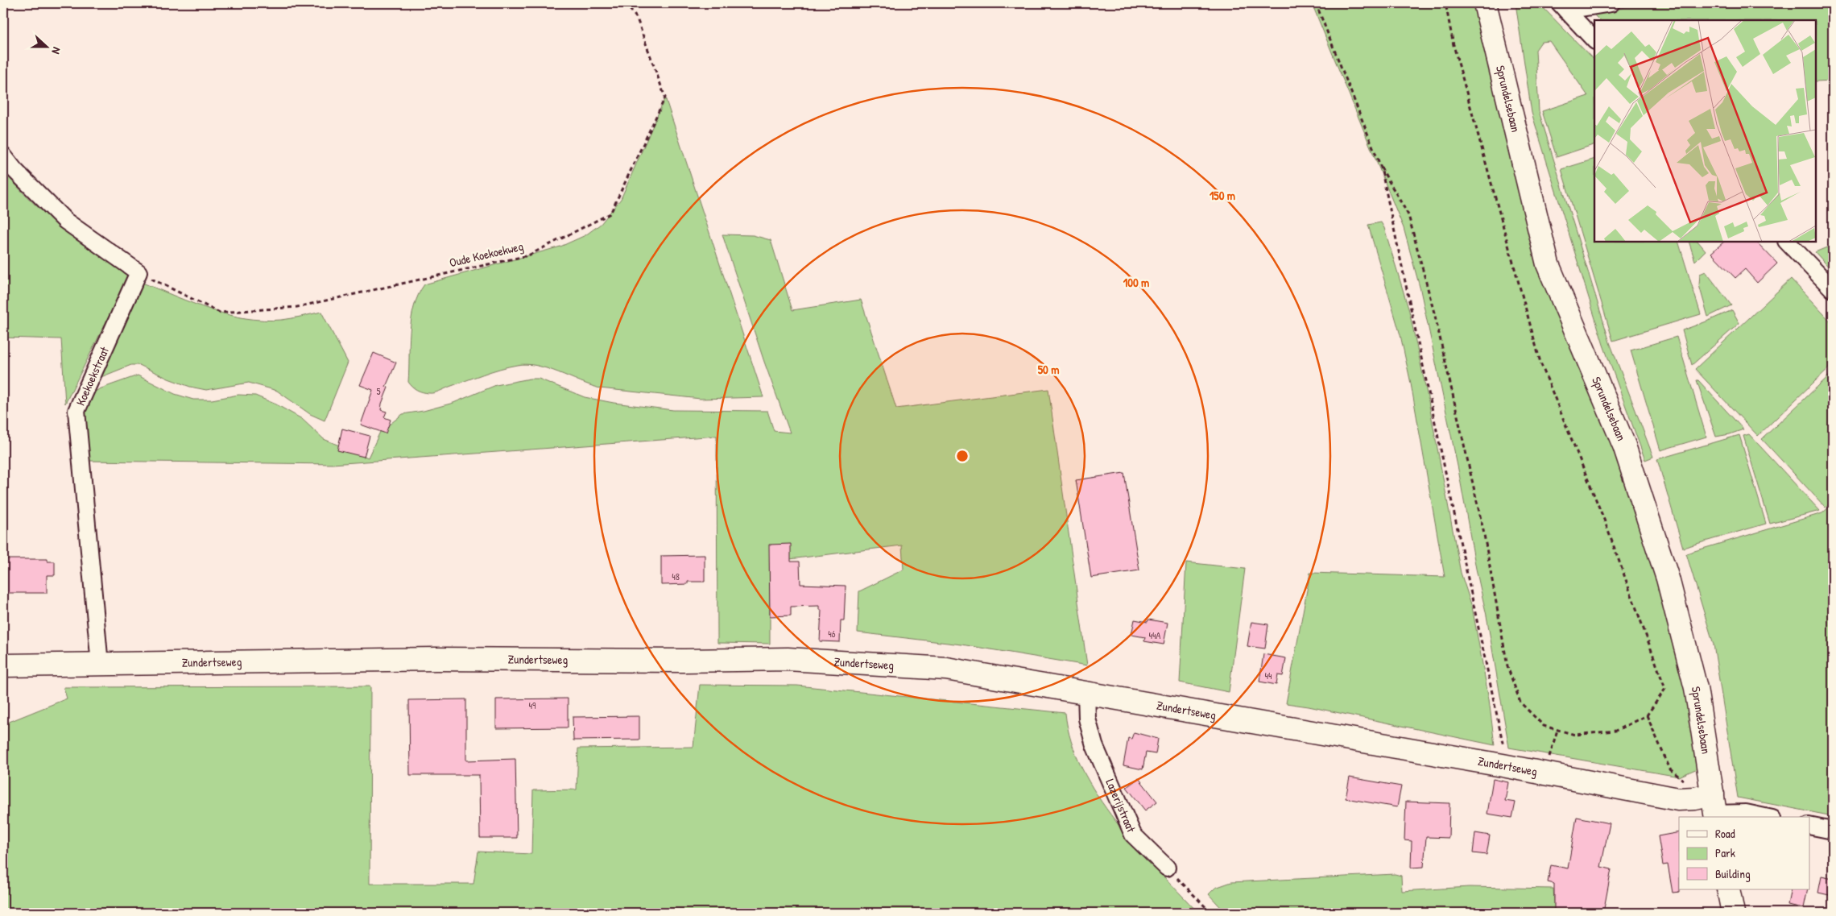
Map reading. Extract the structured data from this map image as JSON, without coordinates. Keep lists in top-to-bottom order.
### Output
{
  "streets": {
    "street": [
      "Sprundelsebaan",
      "Koekoekstraat",
      "Zundertseweg",
      "Lazerijstraat"
    ],
    "path": ["Oude Koekoekweg"]
  },
  "crossings": [
    ["Sprundelsebaan", "Zundertseweg"],
    ["Oude Koekoekweg", "Koekoekstraat"],
    ["Koekoekstraat", "Zundertseweg"],
    ["Zundertseweg", "Lazerijstraat"]
  ],
  "house_numbers": [
    "5",
    "48",
    "46",
    "44A",
    "44",
    "49"
  ],
  "legend": ["Road", "Park", "Building"],
  "north": "right",
  "rings": ["150 m", "100 m", "50 m"]
}
